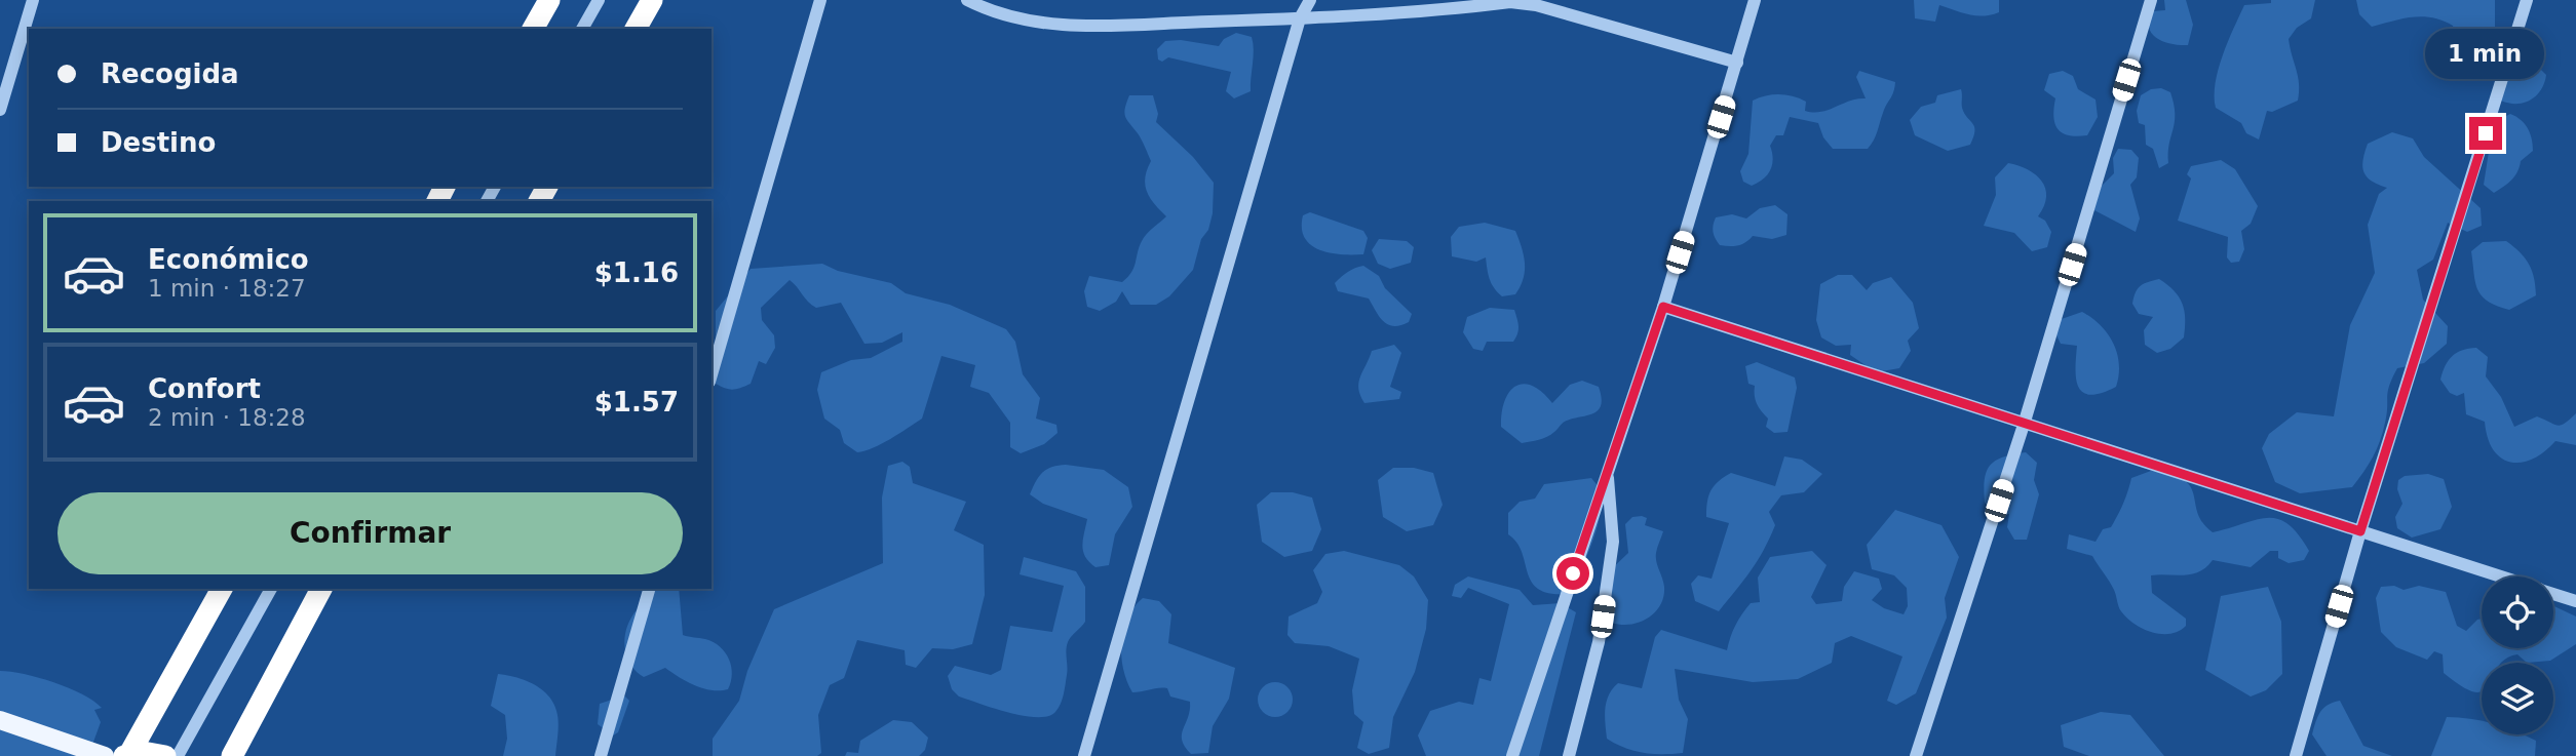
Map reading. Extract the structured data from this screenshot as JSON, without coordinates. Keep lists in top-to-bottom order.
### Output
{
  "page": {
    "bubble": "1 min",
    "banner": ["Recogida", "Destino"],
    "list": [
      {
        "name": "Económico",
        "note": "1 min · 18:27",
        "value": "$1.16"
      },
      {
        "name": "Confort",
        "note": "2 min · 18:28",
        "value": "$1.57"
      }
    ],
    "buttons": "Confirmar"
  }
}
